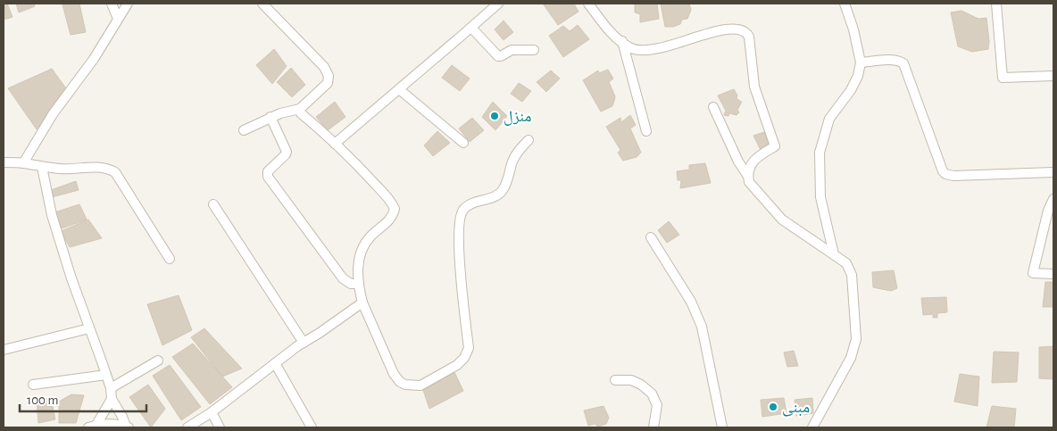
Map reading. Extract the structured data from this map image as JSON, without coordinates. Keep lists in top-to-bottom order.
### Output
{
  "places": ["منزل", "مبنى"],
  "scale_bar": "100 m"
}
